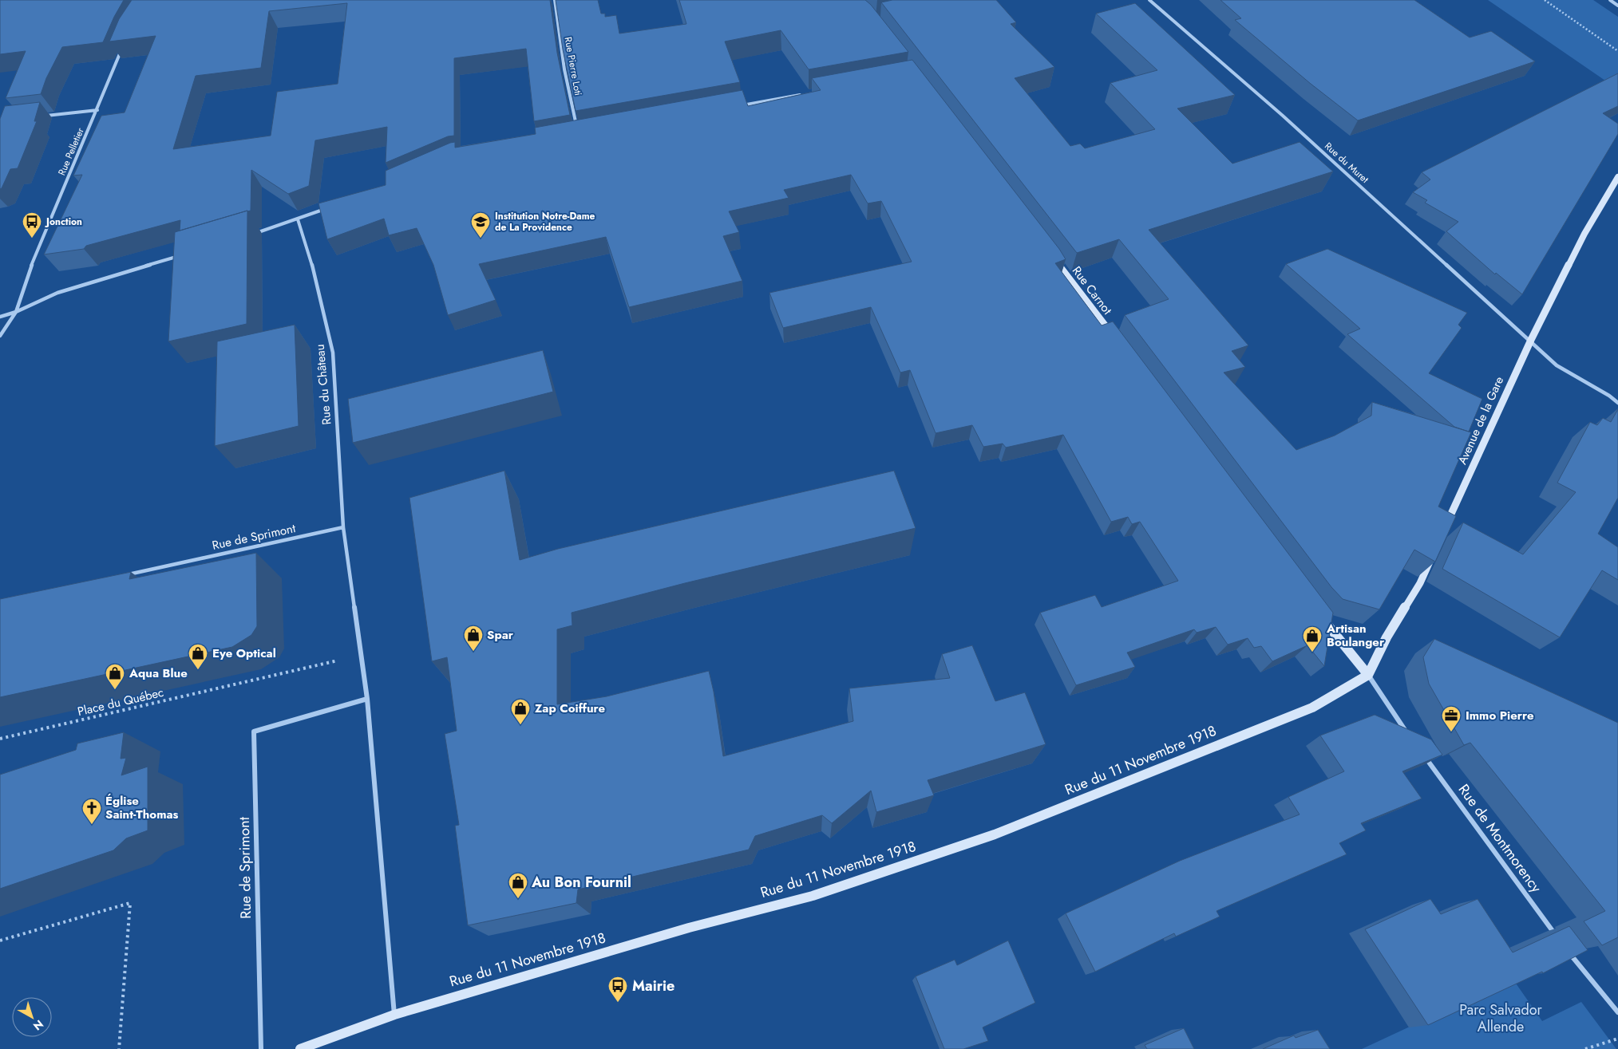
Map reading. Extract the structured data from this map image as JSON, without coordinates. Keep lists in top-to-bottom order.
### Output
{
  "streets": {
    "main road": ["Rue Carnot", "Avenue de la Gare", "Rue du 11 Novembre 1918"],
    "street": [
      "Rue Pierre Loti",
      "Rue Pelletier",
      "Rue du Muret",
      "Rue du Château",
      "Rue de Sprimont",
      "Rue de Montmorency"
    ],
    "path": ["Place du Québec"]
  },
  "crossings": [
    ["Rue du Muret", "Avenue de la Gare"],
    ["Rue du Château", "Rue de Sprimont"]
  ],
  "parks": ["Parc Salvador Allende"],
  "places": {
    "bus stop": ["Jonction", "Mairie"],
    "school or university": ["Institution Notre-Dame de La Providence"],
    "shop": [
      "Spar",
      "Artisan Boulanger",
      "Eye Optical",
      "Aqua Blue",
      "Zap Coiffure",
      "Au Bon Fournil"
    ],
    "office": ["Immo Pierre"],
    "church": ["Église Saint-Thomas"]
  },
  "north": "bottom right"
}
